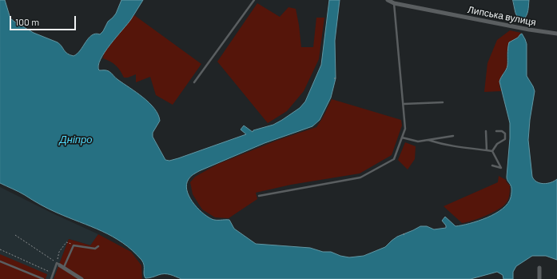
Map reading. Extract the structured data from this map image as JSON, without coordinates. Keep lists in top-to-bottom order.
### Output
{
  "streets": {
    "street": ["Липська вулиця"]
  },
  "water": ["Дніпро"],
  "scale_bar": "100 m"
}
